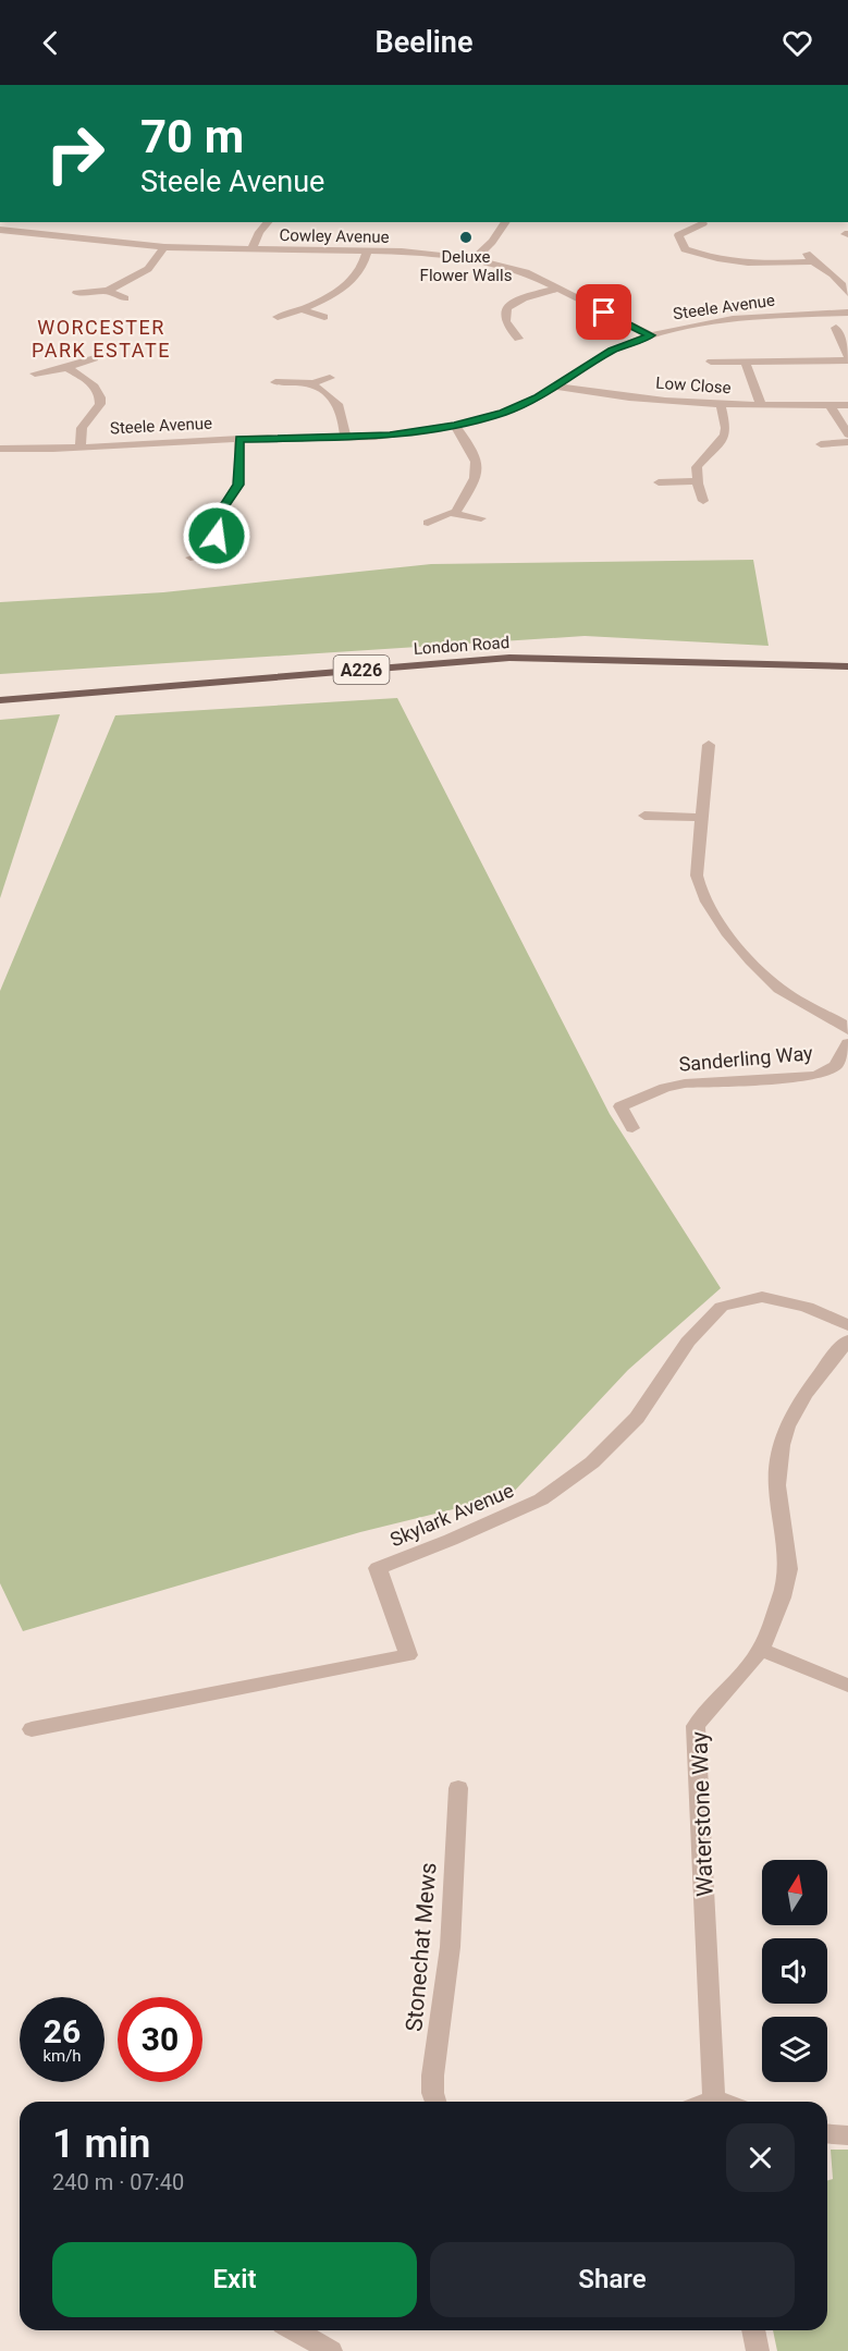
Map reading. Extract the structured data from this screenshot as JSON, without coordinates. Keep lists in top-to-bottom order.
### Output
{
  "streets": {
    "main road": ["London Road", "A226"],
    "street": [
      "Cowley Avenue",
      "Steele Avenue",
      "Low Close",
      "Sanderling Way",
      "Skylark Avenue",
      "Waterstone Way",
      "Stonechat Mews"
    ]
  },
  "crossings": [
    ["Cowley Avenue", "Steele Avenue"],
    ["Steele Avenue", "Low Close"]
  ],
  "districts": ["WORCESTER PARK ESTATE"],
  "places": ["Deluxe Flower Walls"],
  "north": "top",
  "page": {
    "header": "Beeline",
    "turn": ["70 m", "Steele Avenue"],
    "speed": "26 km/h",
    "limit": "30",
    "heading": ["1 min", "240 m · 07:40"],
    "buttons": ["Exit", "Share"]
  }
}
